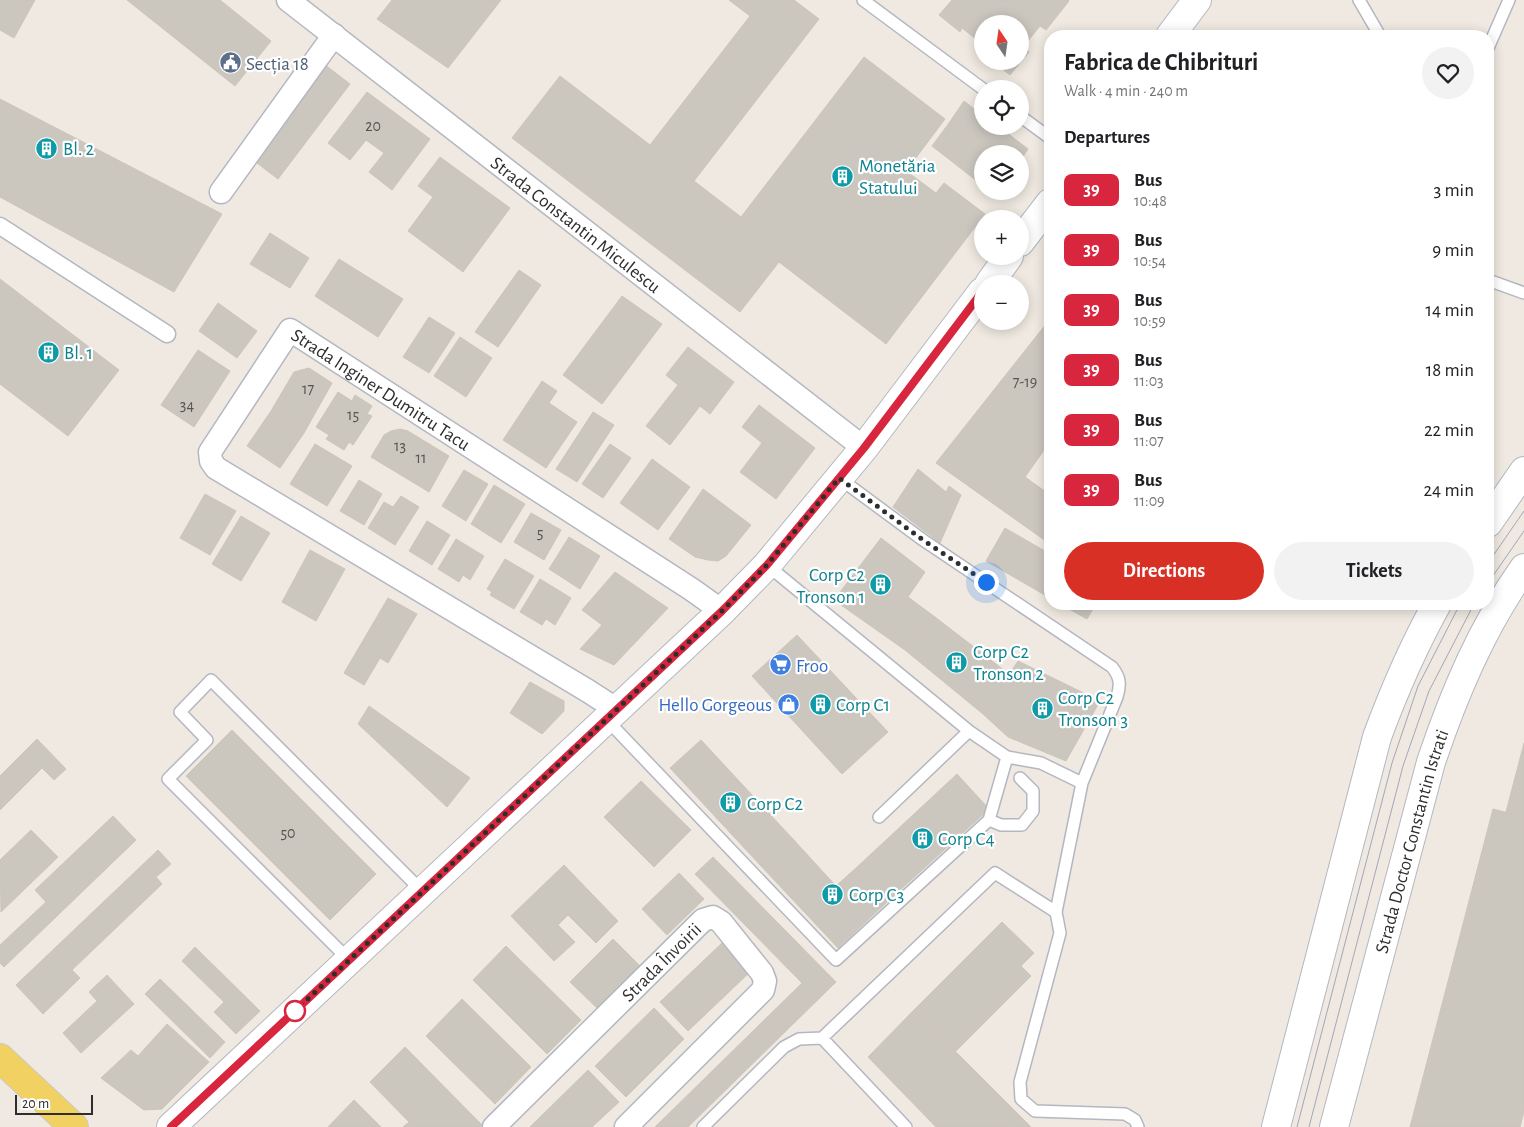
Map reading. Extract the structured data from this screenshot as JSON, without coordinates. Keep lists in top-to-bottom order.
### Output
{
  "streets": {
    "street": [
      "Strada Constantin Miculescu",
      "Strada Inginer Dumitru Tacu",
      "Strada Doctor Constantin Istrati",
      "Strada Învoirii"
    ]
  },
  "places": {
    "public building": ["Secția 18"],
    "building": [
      "Bl. 2",
      "Monetăria Statului",
      "Bl. 1",
      "Corp C2 Tronson 1",
      "Corp C2 Tronson 2",
      "Corp C1",
      "Corp C2 Tronson 3",
      "Corp C2",
      "Corp C4",
      "Corp C3"
    ],
    "supermarket": ["Froo"],
    "shop": ["Hello Gorgeous"]
  },
  "lines": ["bus line 39"],
  "house_numbers": [
    "20",
    "7-19",
    "17",
    "34",
    "15",
    "13",
    "11",
    "5",
    "50"
  ],
  "scale_bar": "20 m",
  "north": "top",
  "page": {
    "map_buttons": ["+", "−"],
    "heading": [
      ["Fabrica de Chibrituri", "Walk · 4 min · 240 m"],
      "Departures"
    ],
    "list": [
      {
        "mark": "39",
        "name": "Bus",
        "note": "10:48",
        "value": "3 min"
      },
      {
        "mark": "39",
        "name": "Bus",
        "note": "10:54",
        "value": "9 min"
      },
      {
        "mark": "39",
        "name": "Bus",
        "note": "10:59",
        "value": "14 min"
      },
      {
        "mark": "39",
        "name": "Bus",
        "note": "11:03",
        "value": "18 min"
      },
      {
        "mark": "39",
        "name": "Bus",
        "note": "11:07",
        "value": "22 min"
      },
      {
        "mark": "39",
        "name": "Bus",
        "note": "11:09",
        "value": "24 min"
      }
    ],
    "buttons": ["Directions", "Tickets"],
    "scale": "20 m"
  }
}
